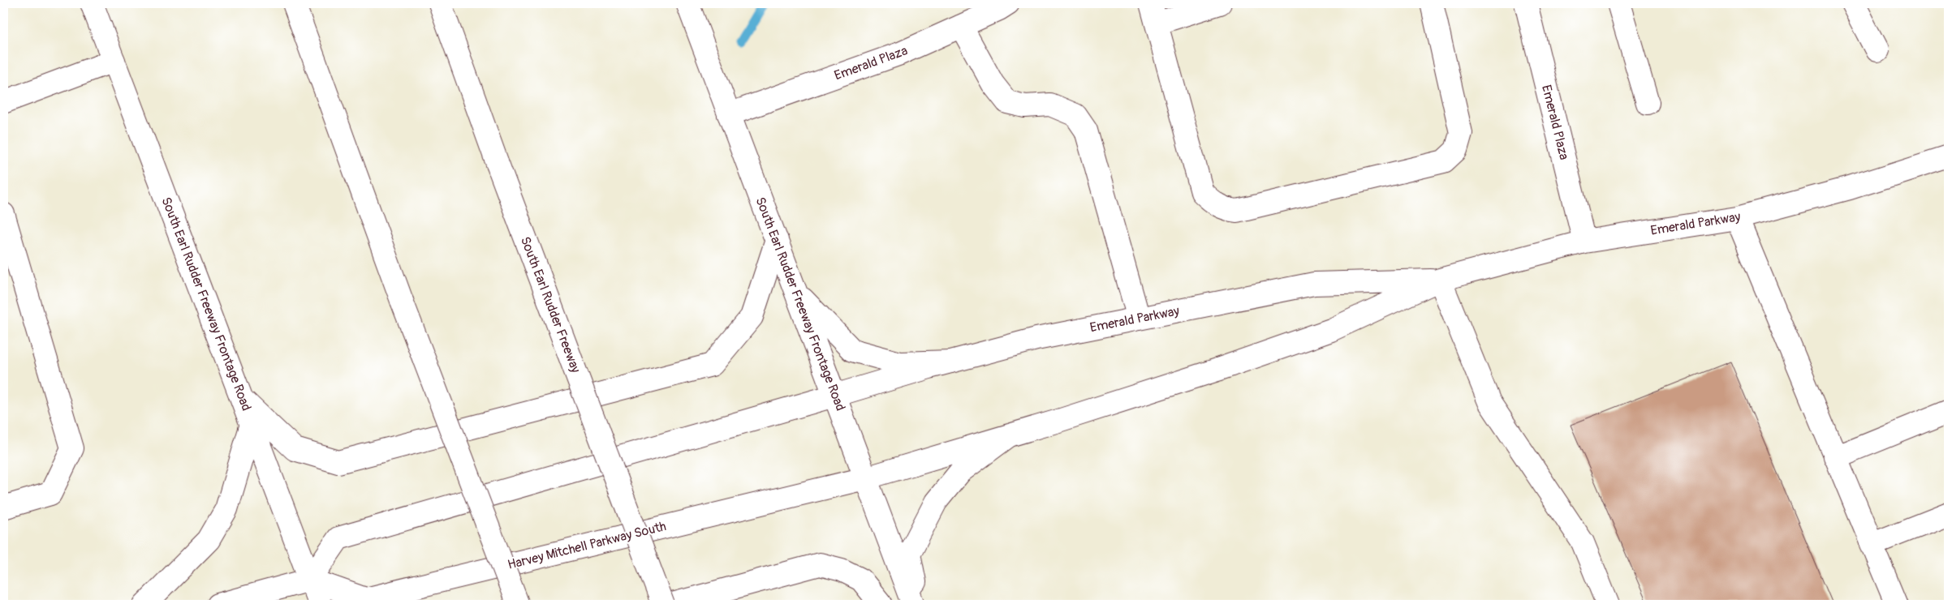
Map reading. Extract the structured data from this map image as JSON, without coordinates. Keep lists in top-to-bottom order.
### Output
{
  "streets": {
    "main road": [
      "Emerald Plaza",
      "Emerald Parkway",
      "South Earl Rudder Freeway Frontage Road",
      "South Earl Rudder Freeway",
      "Harvey Mitchell Parkway South"
    ]
  },
  "crossings": [
    ["Emerald Plaza", "Emerald Parkway"],
    ["Emerald Plaza", "South Earl Rudder Freeway Frontage Road"],
    ["Emerald Parkway", "South Earl Rudder Freeway Frontage Road"],
    ["Emerald Parkway", "Harvey Mitchell Parkway South"],
    ["South Earl Rudder Freeway Frontage Road", "Harvey Mitchell Parkway South"]
  ]
}
